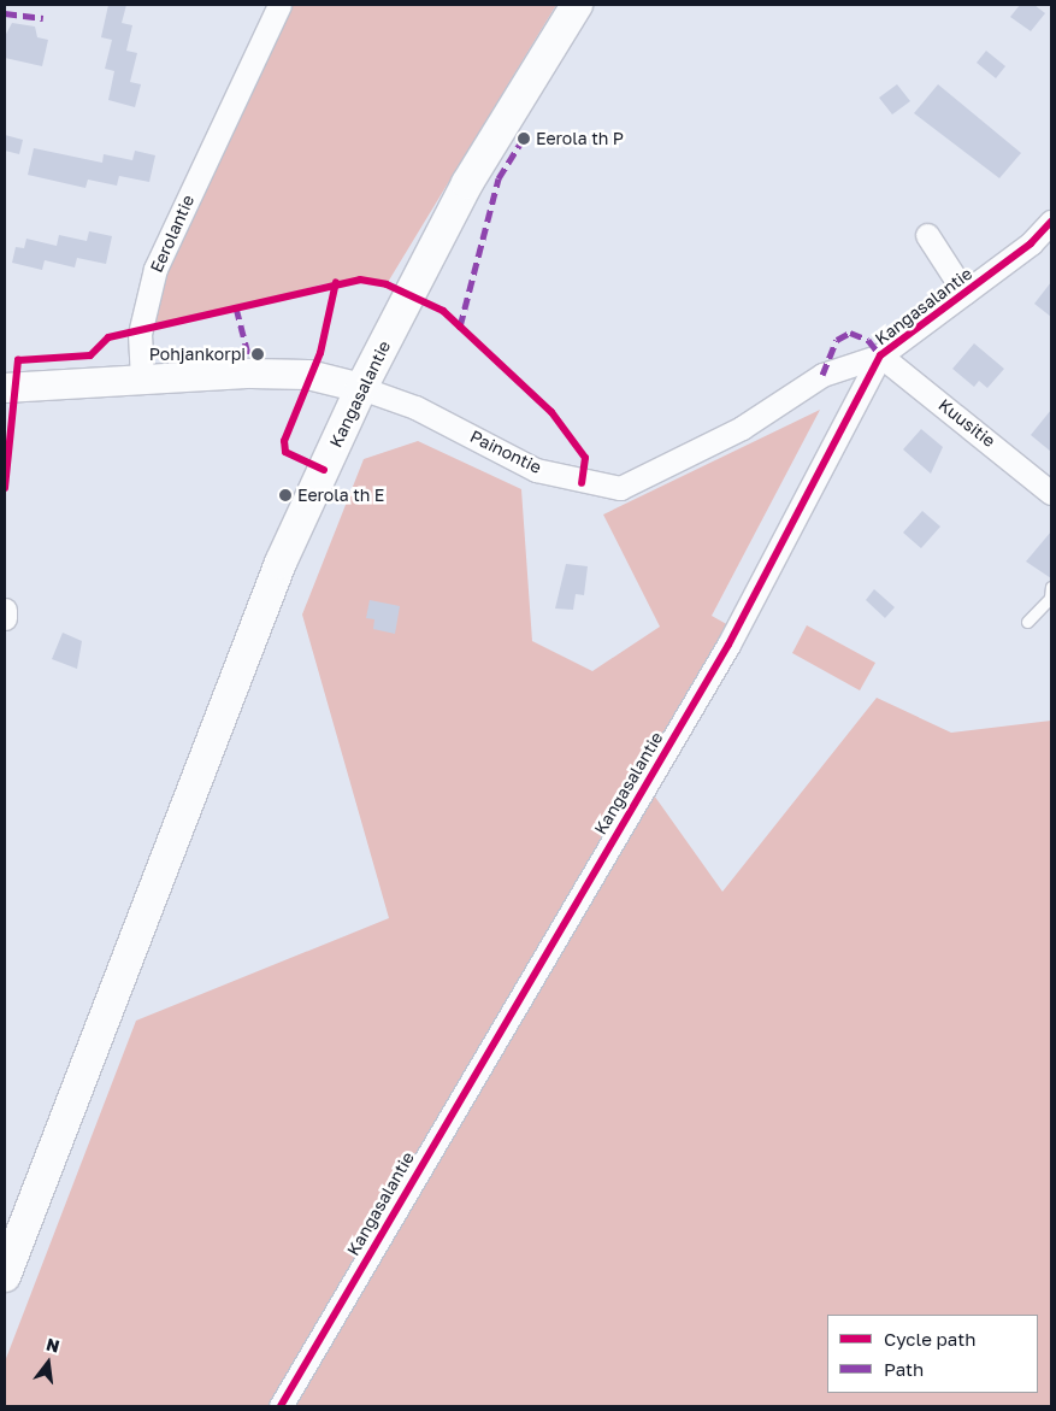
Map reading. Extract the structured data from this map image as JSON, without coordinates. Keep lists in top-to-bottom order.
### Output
{
  "streets": {
    "main road": ["Kangasalantie"],
    "street": ["Eerolantie", "Kuusitie", "Painontie"]
  },
  "crossings": [
    ["Eerolantie", "Painontie"],
    ["Kangasalantie", "Kuusitie"],
    ["Kangasalantie", "Painontie"],
    ["Kuusitie", "Painontie"]
  ],
  "places": ["Eerola th P", "Pohjankorpi", "Eerola th E"],
  "legend": ["Cycle path", "Path"],
  "north": "top"
}
